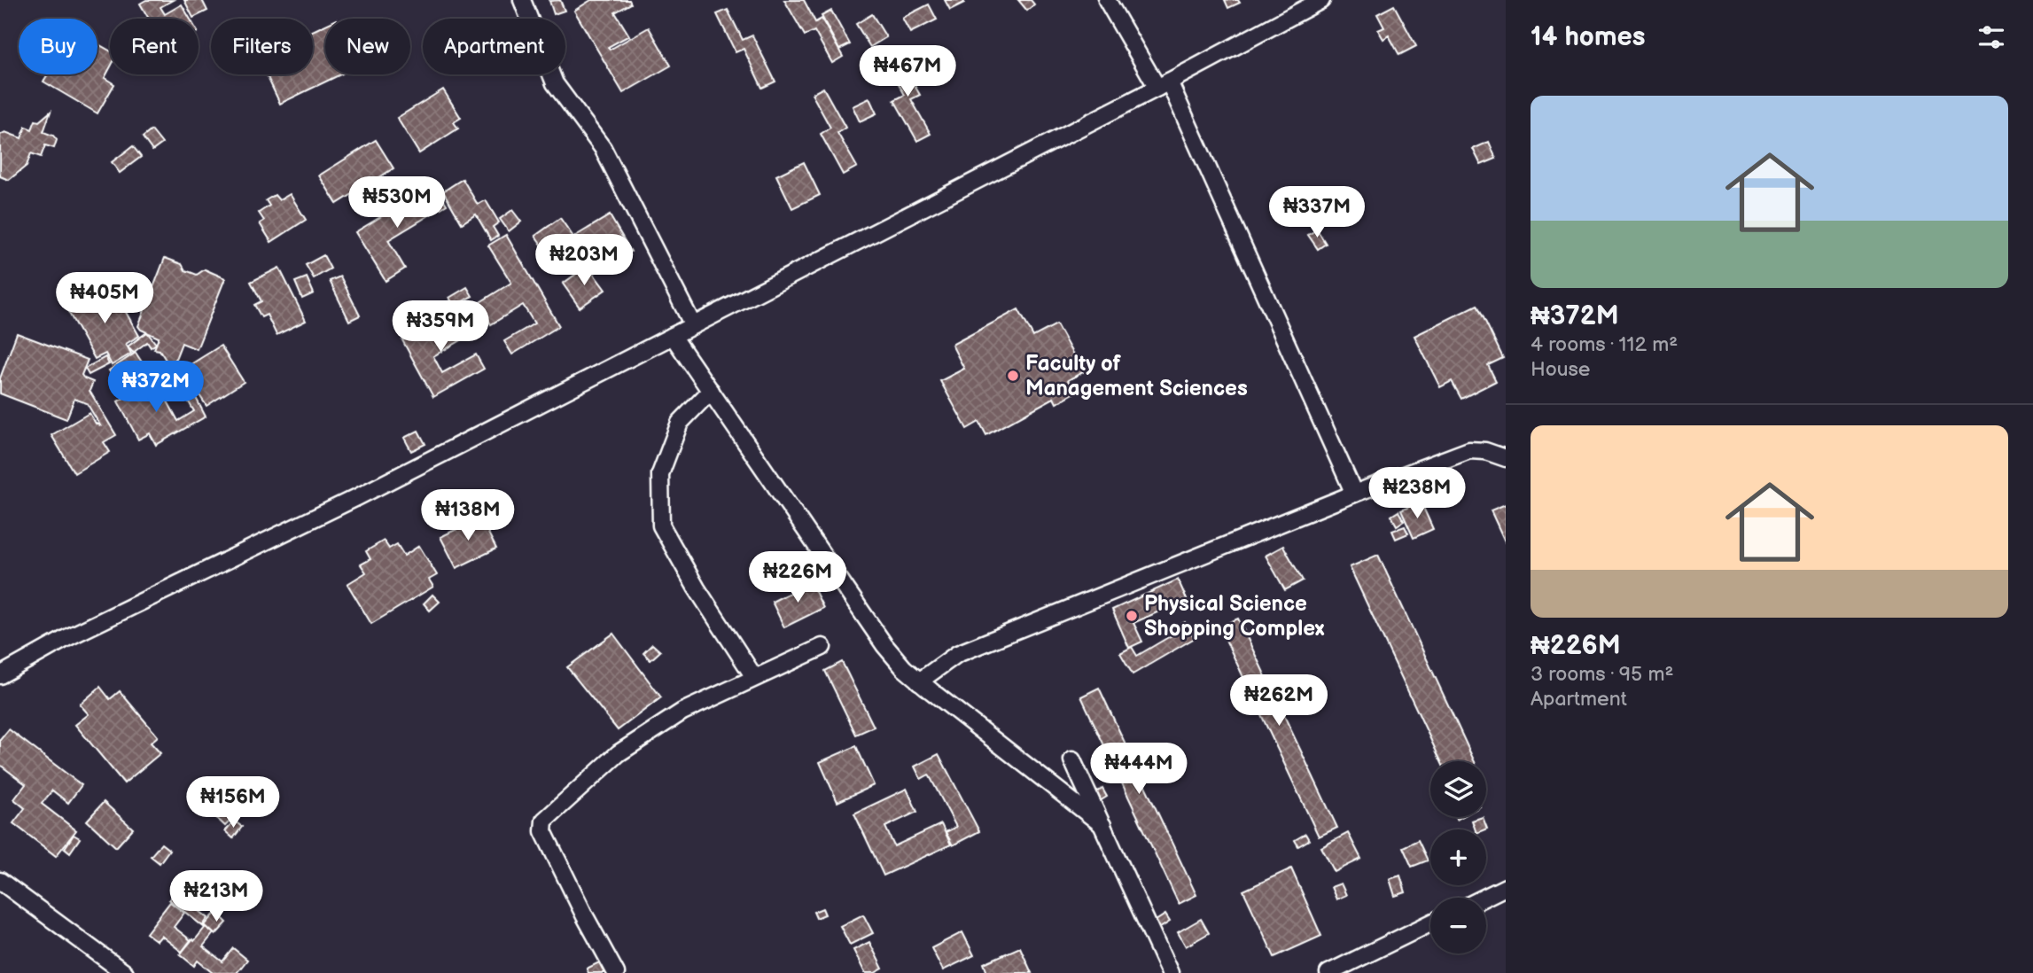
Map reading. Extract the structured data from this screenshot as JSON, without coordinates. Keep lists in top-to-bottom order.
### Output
{
  "places": ["Faculty of Management Sciences", "Physical Science Shopping Complex"],
  "page": {
    "heading": "14 homes",
    "chip": [
      "Buy",
      "Rent",
      "Filters",
      "New",
      "Apartment"
    ],
    "price": [
      "₦467M",
      "₦530M",
      "₦337M",
      "₦203M",
      "₦405M",
      "₦359M",
      "₦372M",
      "₦238M",
      "₦138M",
      "₦226M",
      "₦262M",
      "₦444M",
      "₦156M",
      "₦213M"
    ],
    "list": [
      {
        "name": "₦372M",
        "note": "4 rooms · 112 m² · House"
      },
      {
        "name": "₦226M",
        "note": "3 rooms · 95 m² · Apartment"
      }
    ],
    "map_buttons": ["+", "−"]
  }
}
